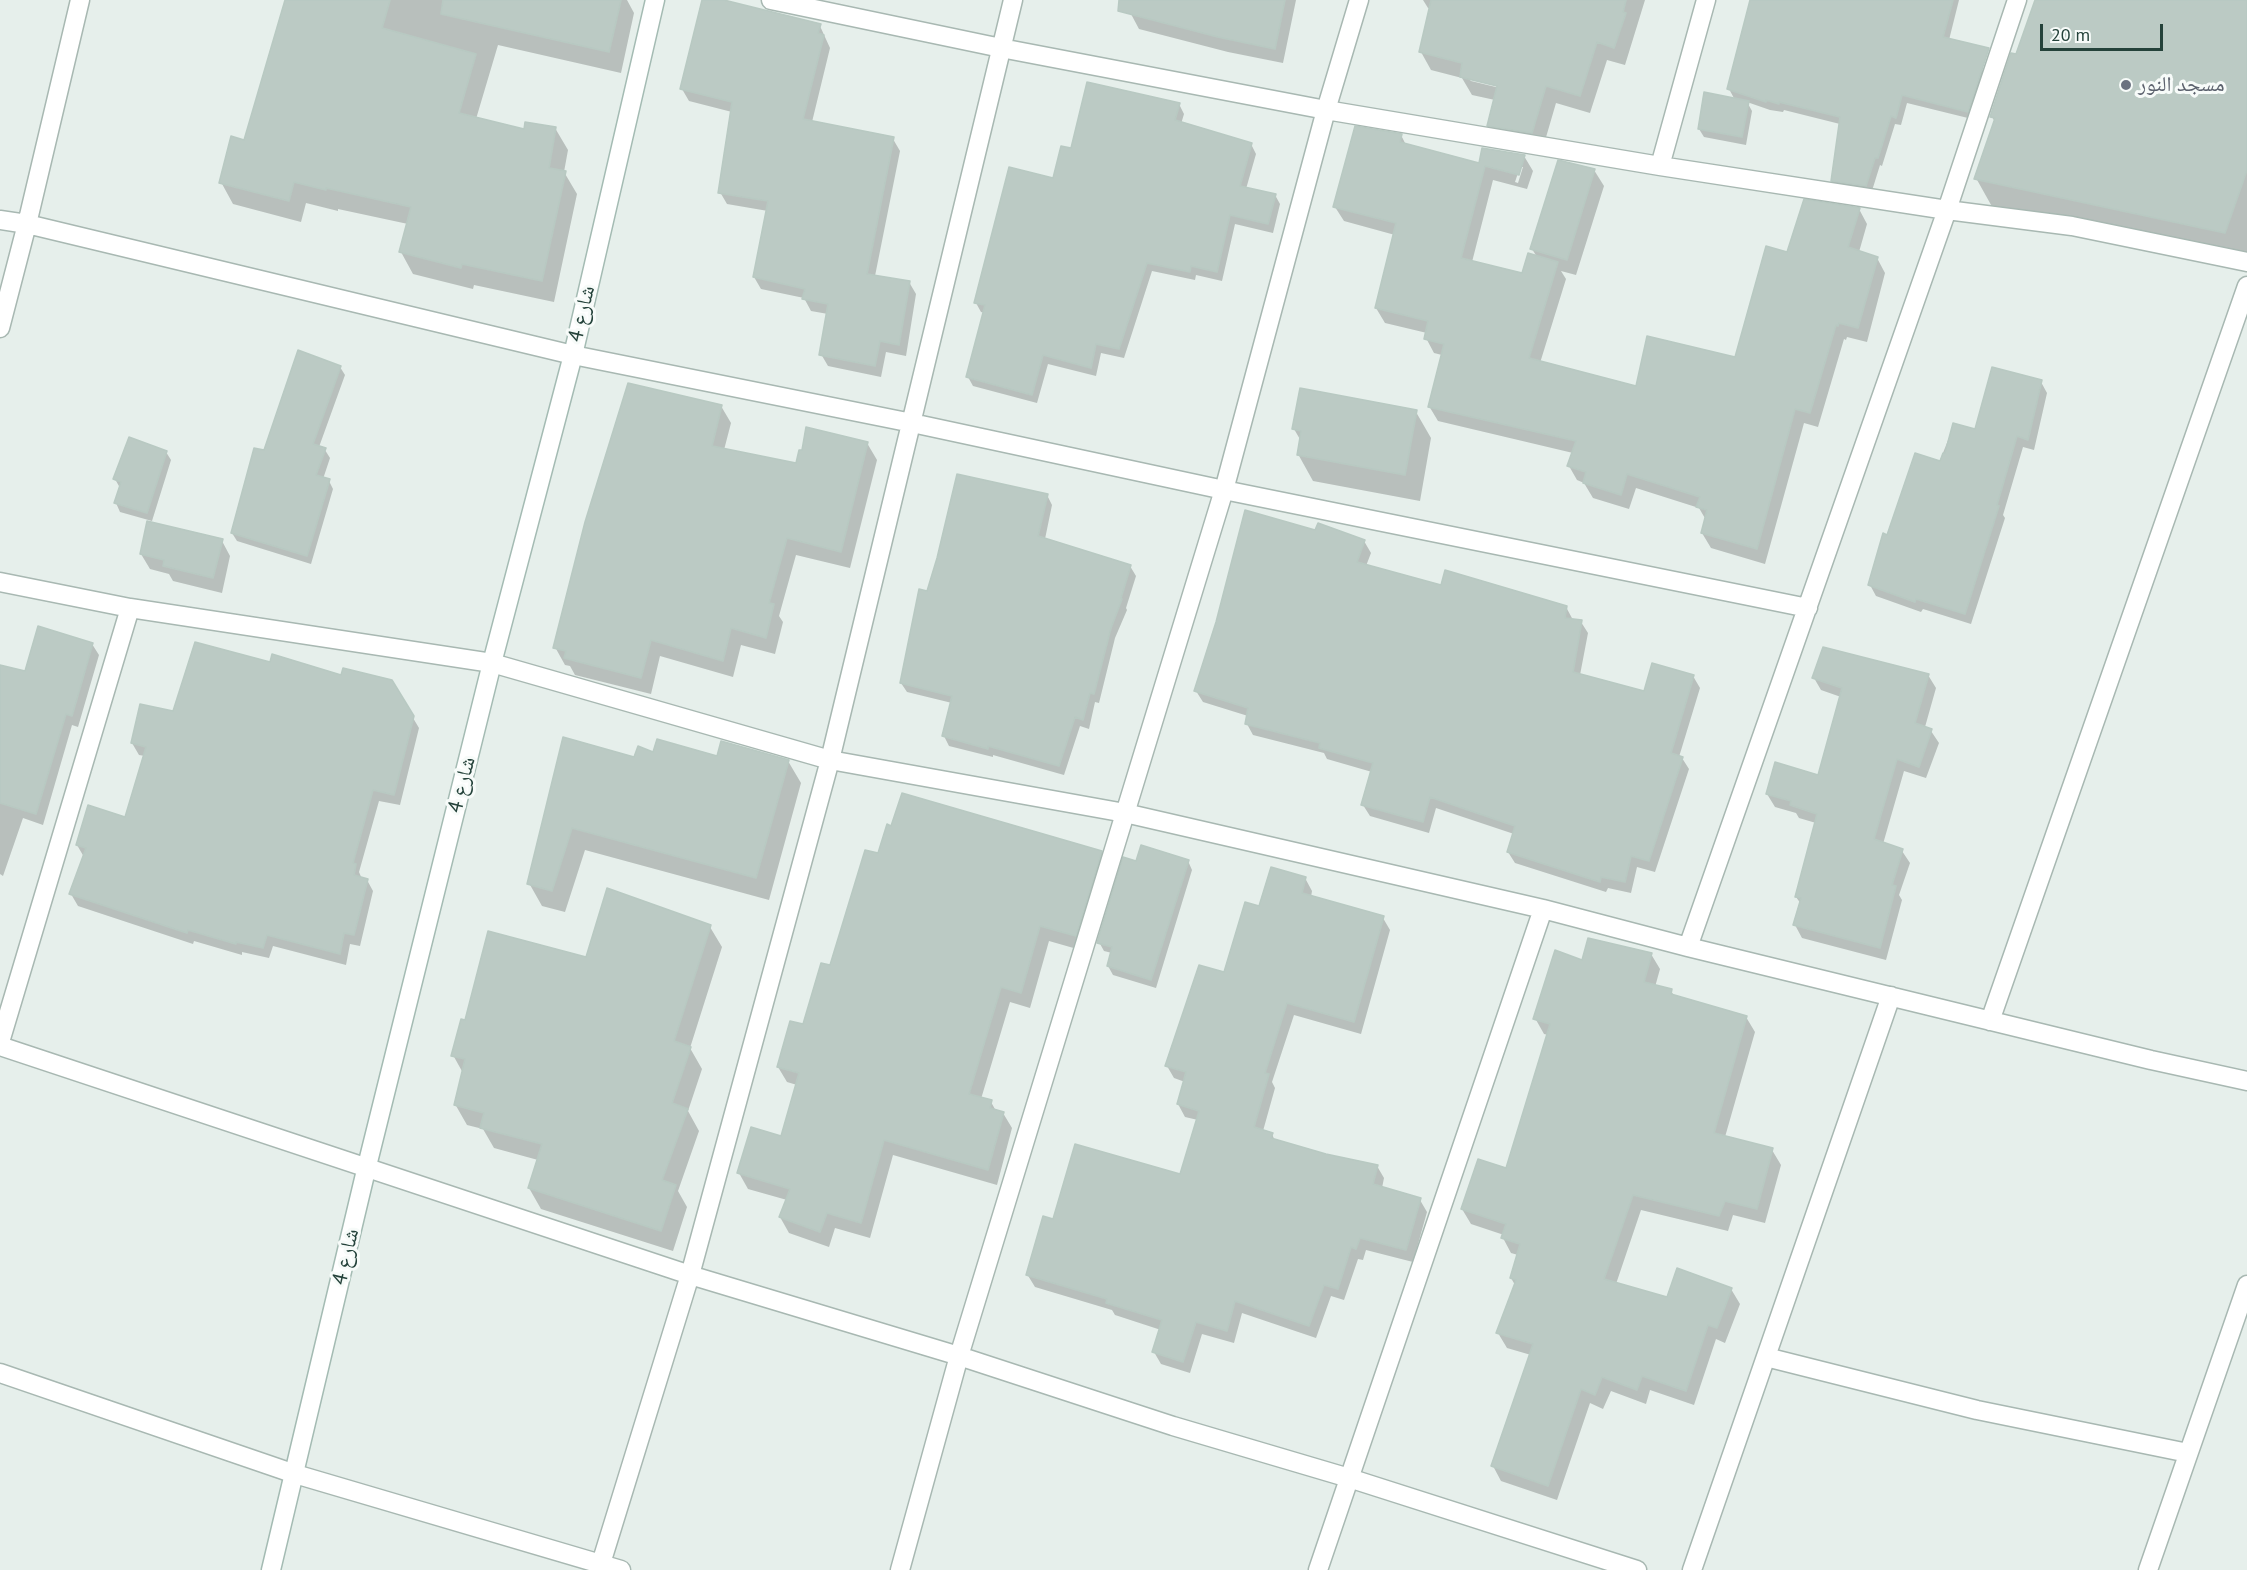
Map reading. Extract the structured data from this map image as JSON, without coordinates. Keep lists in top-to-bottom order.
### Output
{
  "streets": {
    "street": ["شارع 4"]
  },
  "places": ["مسجد النور"],
  "scale_bar": "20 m"
}
